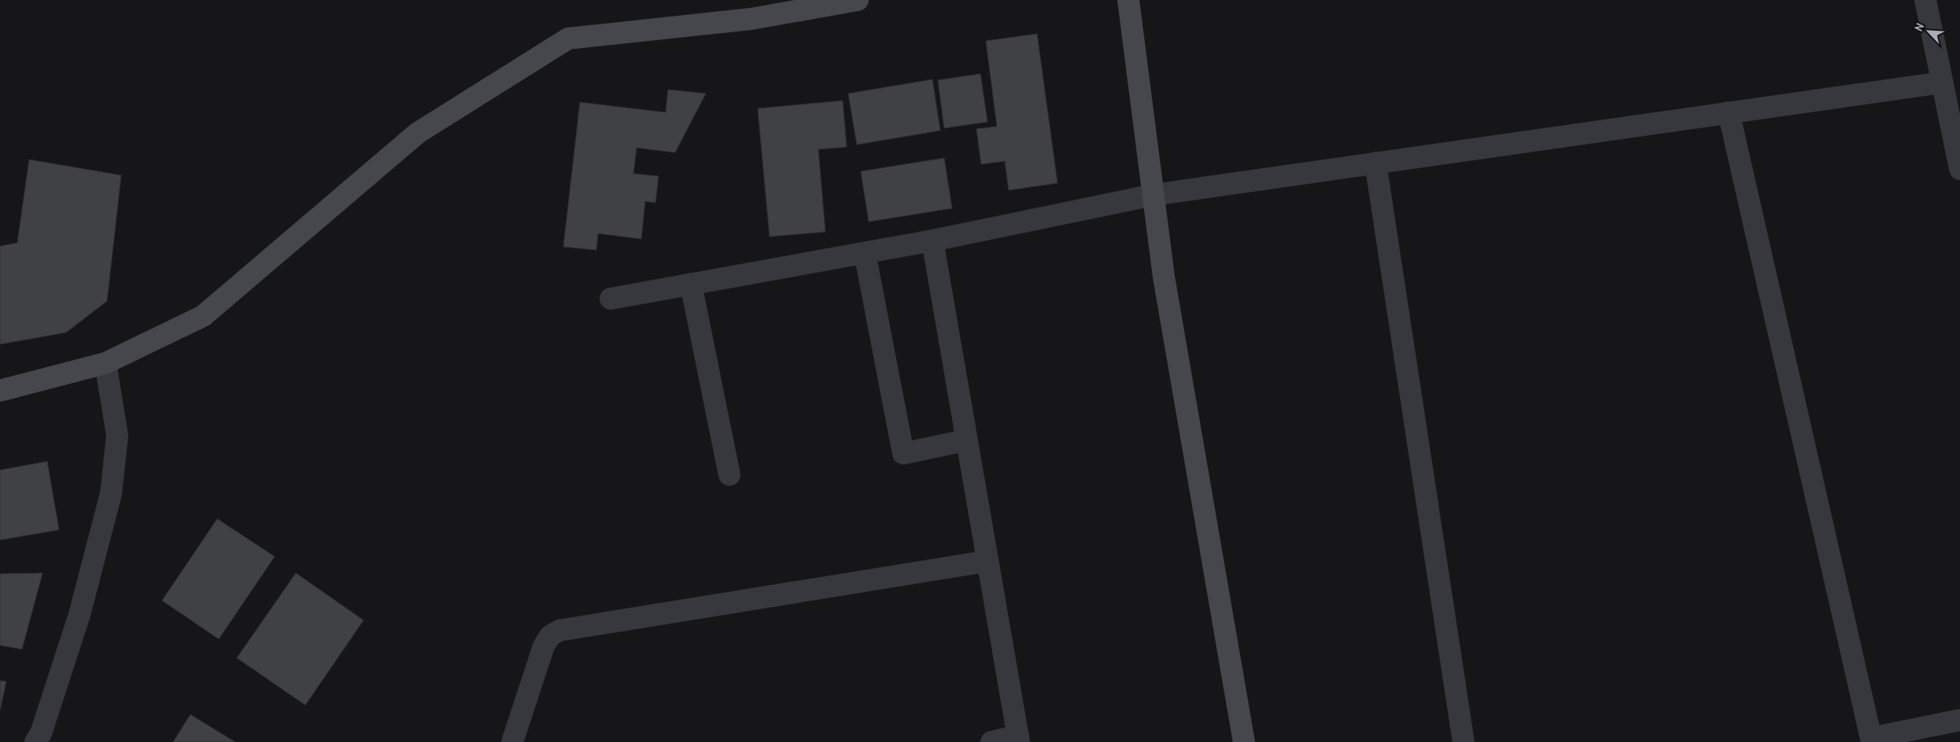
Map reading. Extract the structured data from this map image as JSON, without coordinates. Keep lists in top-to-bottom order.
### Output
{
  "north": "top left"
}
